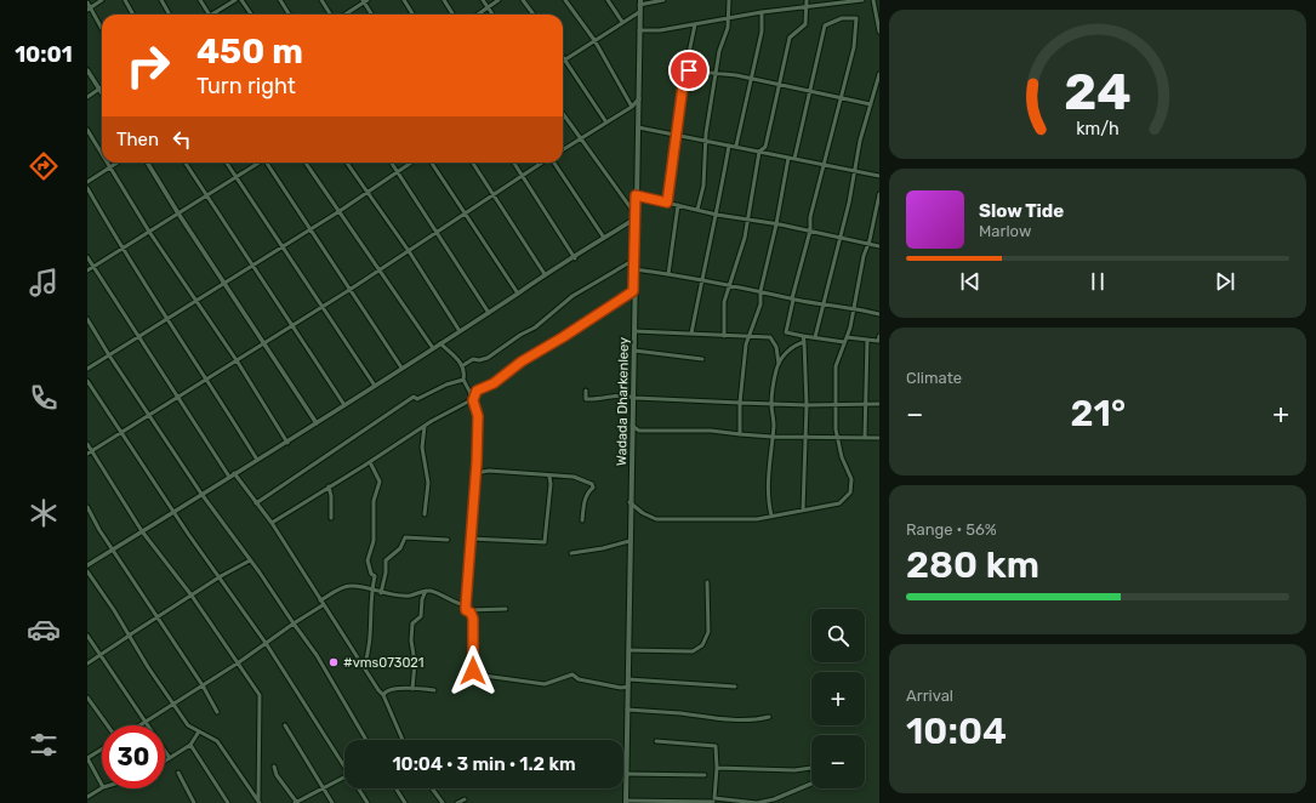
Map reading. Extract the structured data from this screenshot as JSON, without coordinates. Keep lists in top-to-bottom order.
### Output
{
  "streets": {
    "main road": ["Wadada Dharkenleey"]
  },
  "places": ["#vms073021"],
  "page": {
    "tabs": "10:01",
    "turn": ["450 m", "Turn right"],
    "then": "Then",
    "song": ["Slow Tide", "Marlow"],
    "tile": [
      "Climate",
      ["Range · 56%", "280 km"],
      ["Arrival", "10:04"]
    ],
    "heat": ["−", "21°", "+"],
    "map_buttons": ["+", "−"],
    "limit": "30",
    "trip": "10:04 · 3 min · 1.2 km",
    "gauge": ["24", "km/h"]
  }
}
